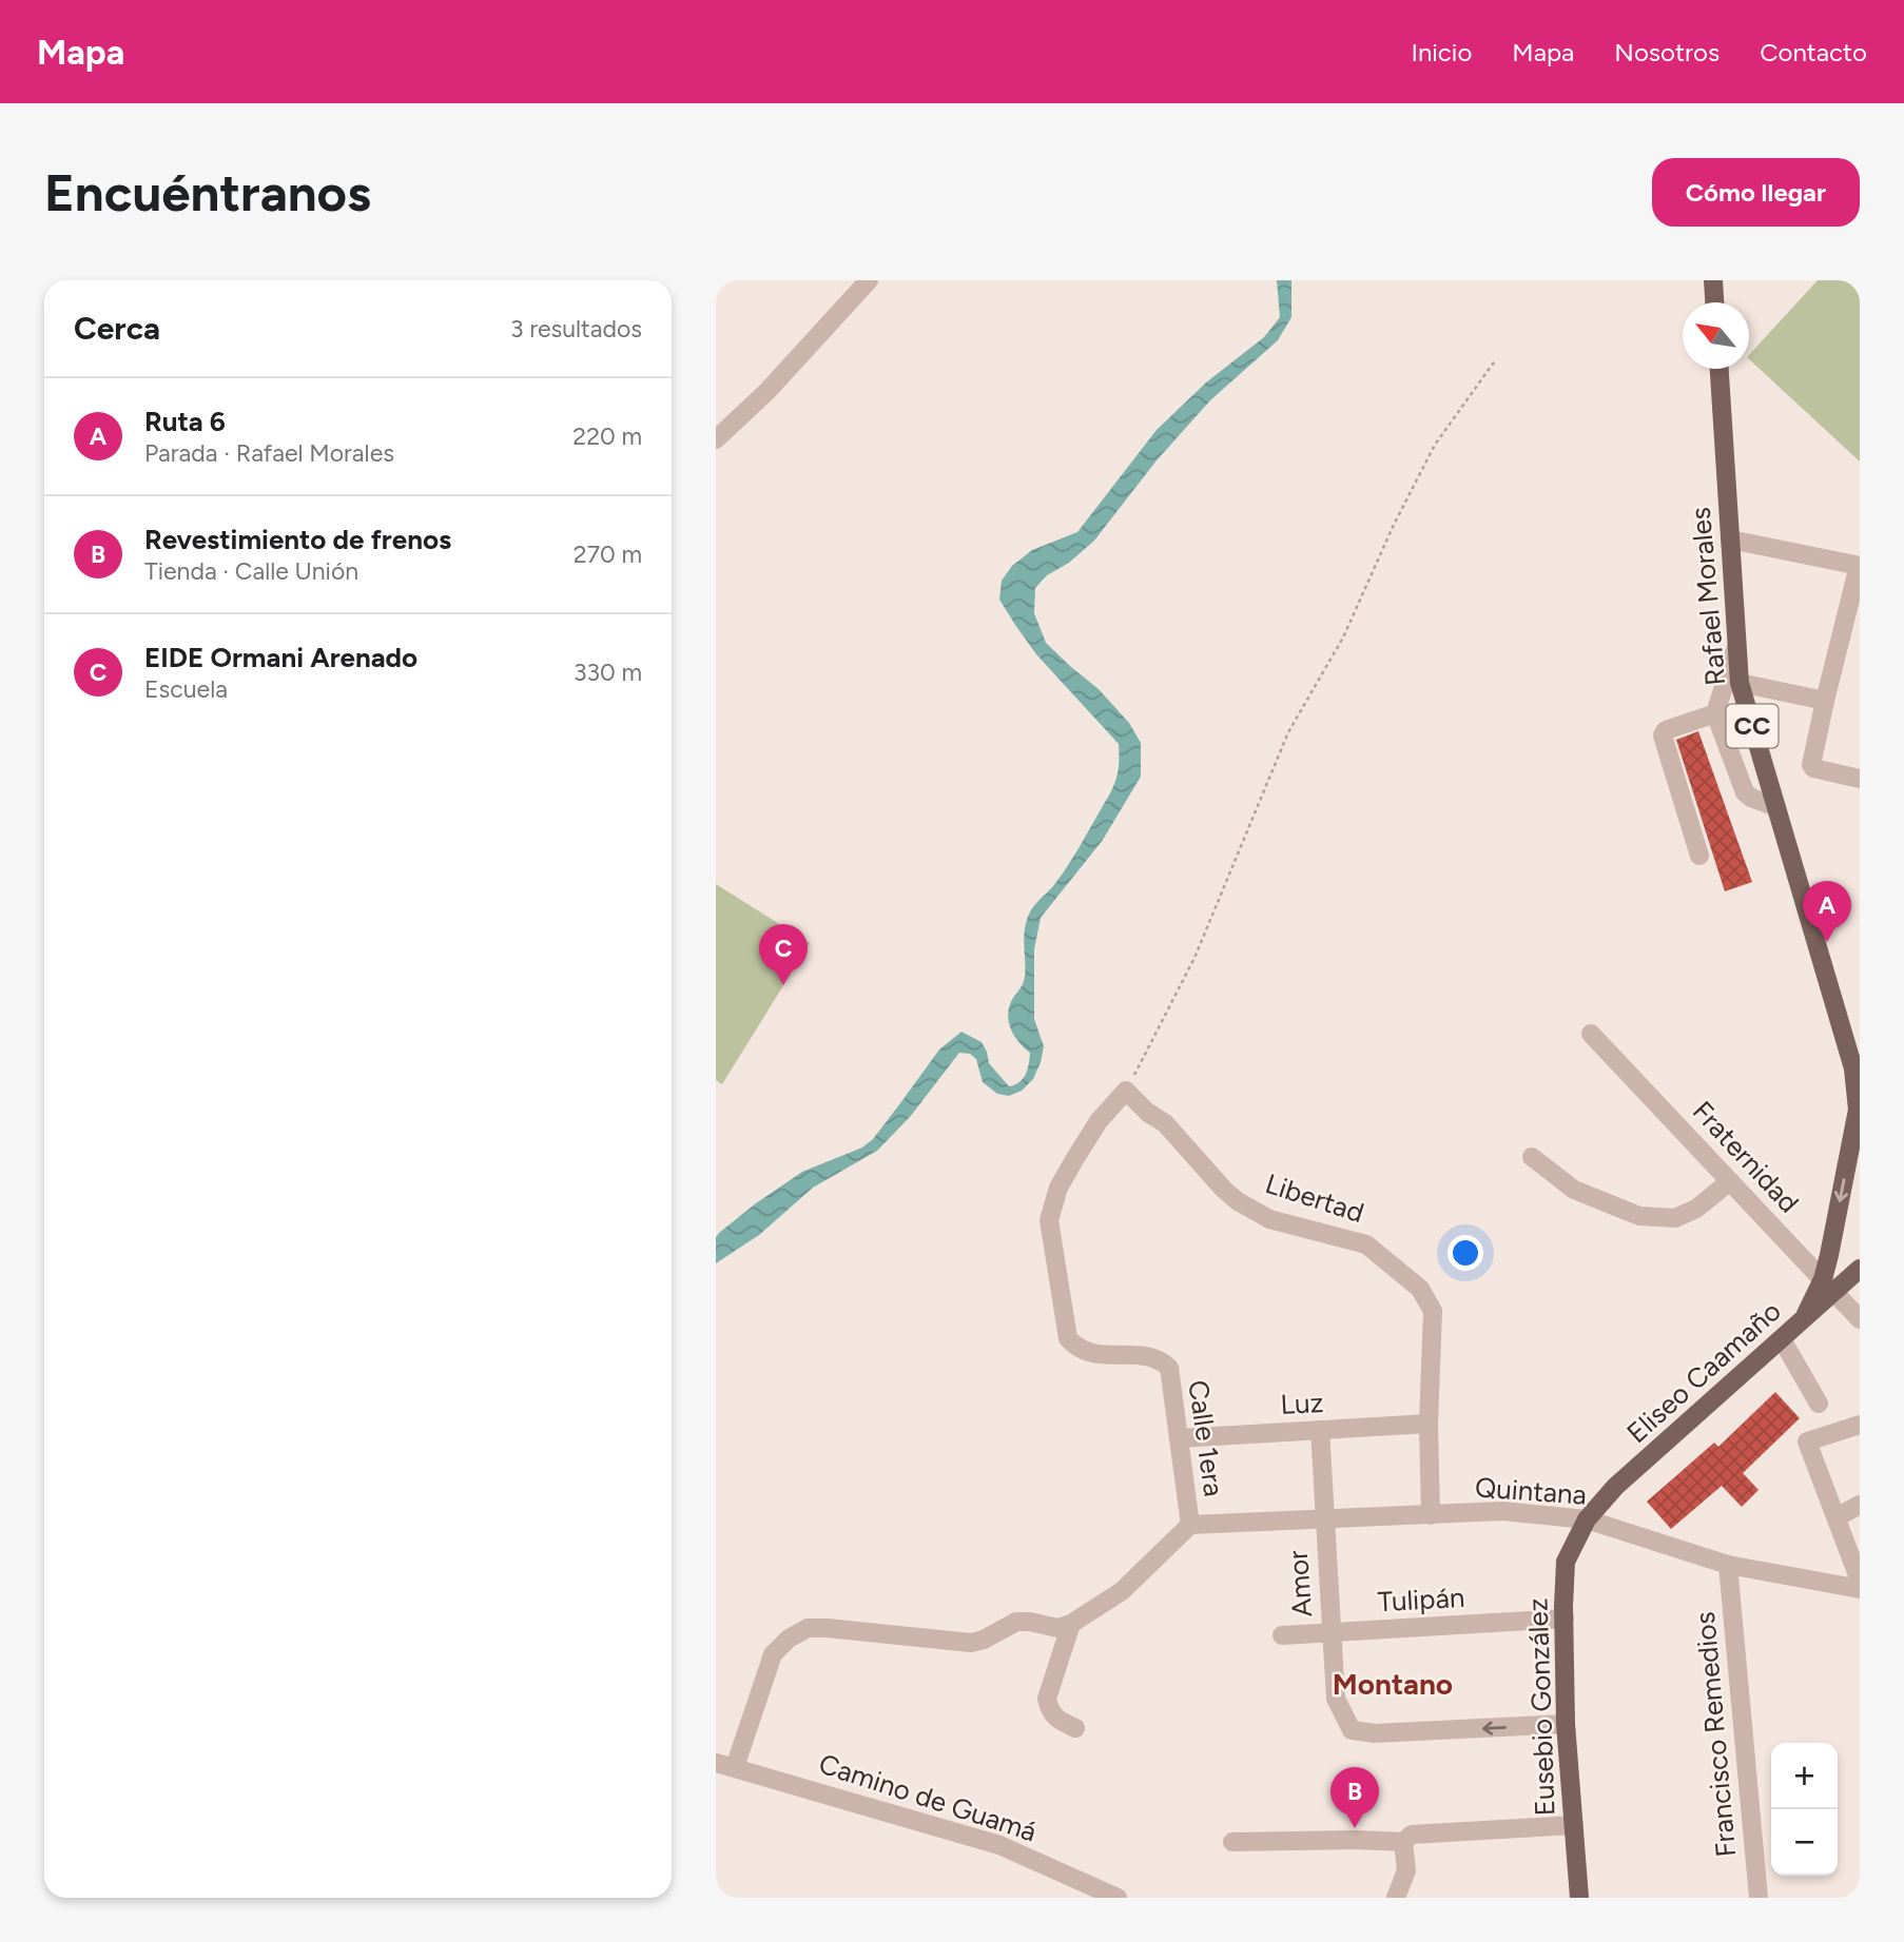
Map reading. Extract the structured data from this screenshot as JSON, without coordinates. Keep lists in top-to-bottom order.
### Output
{
  "streets": {
    "main road": [
      "Rafael Morales",
      "CC",
      "Eliseo Caamaño",
      "Eusebio González"
    ],
    "street": [
      "Fraternidad",
      "Libertad",
      "Luz",
      "Calle 1era",
      "Quintana",
      "Amor",
      "Tulipán",
      "Francisco Remedios",
      "Camino de Guamá"
    ]
  },
  "crossings": [
    ["Rafael Morales", "Fraternidad"],
    ["Rafael Morales", "Eliseo Caamaño"],
    ["Fraternidad", "Eliseo Caamaño"],
    ["Libertad", "Luz"],
    ["Libertad", "Calle 1era"],
    ["Libertad", "Quintana"],
    ["Eliseo Caamaño", "Quintana"],
    ["Eliseo Caamaño", "Eusebio González"],
    ["Luz", "Calle 1era"],
    ["Luz", "Amor"],
    ["Calle 1era", "Quintana"],
    ["Quintana", "Amor"],
    ["Quintana", "Eusebio González"],
    ["Quintana", "Francisco Remedios"],
    ["Amor", "Tulipán"],
    ["Amor", "Eusebio González"],
    ["Tulipán", "Eusebio González"]
  ],
  "districts": ["Montano"],
  "north": "top left",
  "page": {
    "header": "Mapa",
    "nav": [
      "Inicio",
      "Mapa",
      "Nosotros",
      "Contacto"
    ],
    "buttons": "Cómo llegar",
    "title": "Encuéntranos",
    "heading": ["Cerca", "3 resultados"],
    "list": [
      {
        "mark": "A",
        "name": "Ruta 6",
        "note": "Parada · Rafael Morales",
        "value": "220 m"
      },
      {
        "mark": "B",
        "name": "Revestimiento de frenos",
        "note": "Tienda · Calle Unión",
        "value": "270 m"
      },
      {
        "mark": "C",
        "name": "EIDE Ormani Arenado",
        "note": "Escuela",
        "value": "330 m"
      }
    ],
    "pins": ["A", "C", "B"],
    "map_buttons": ["+", "−"]
  }
}
